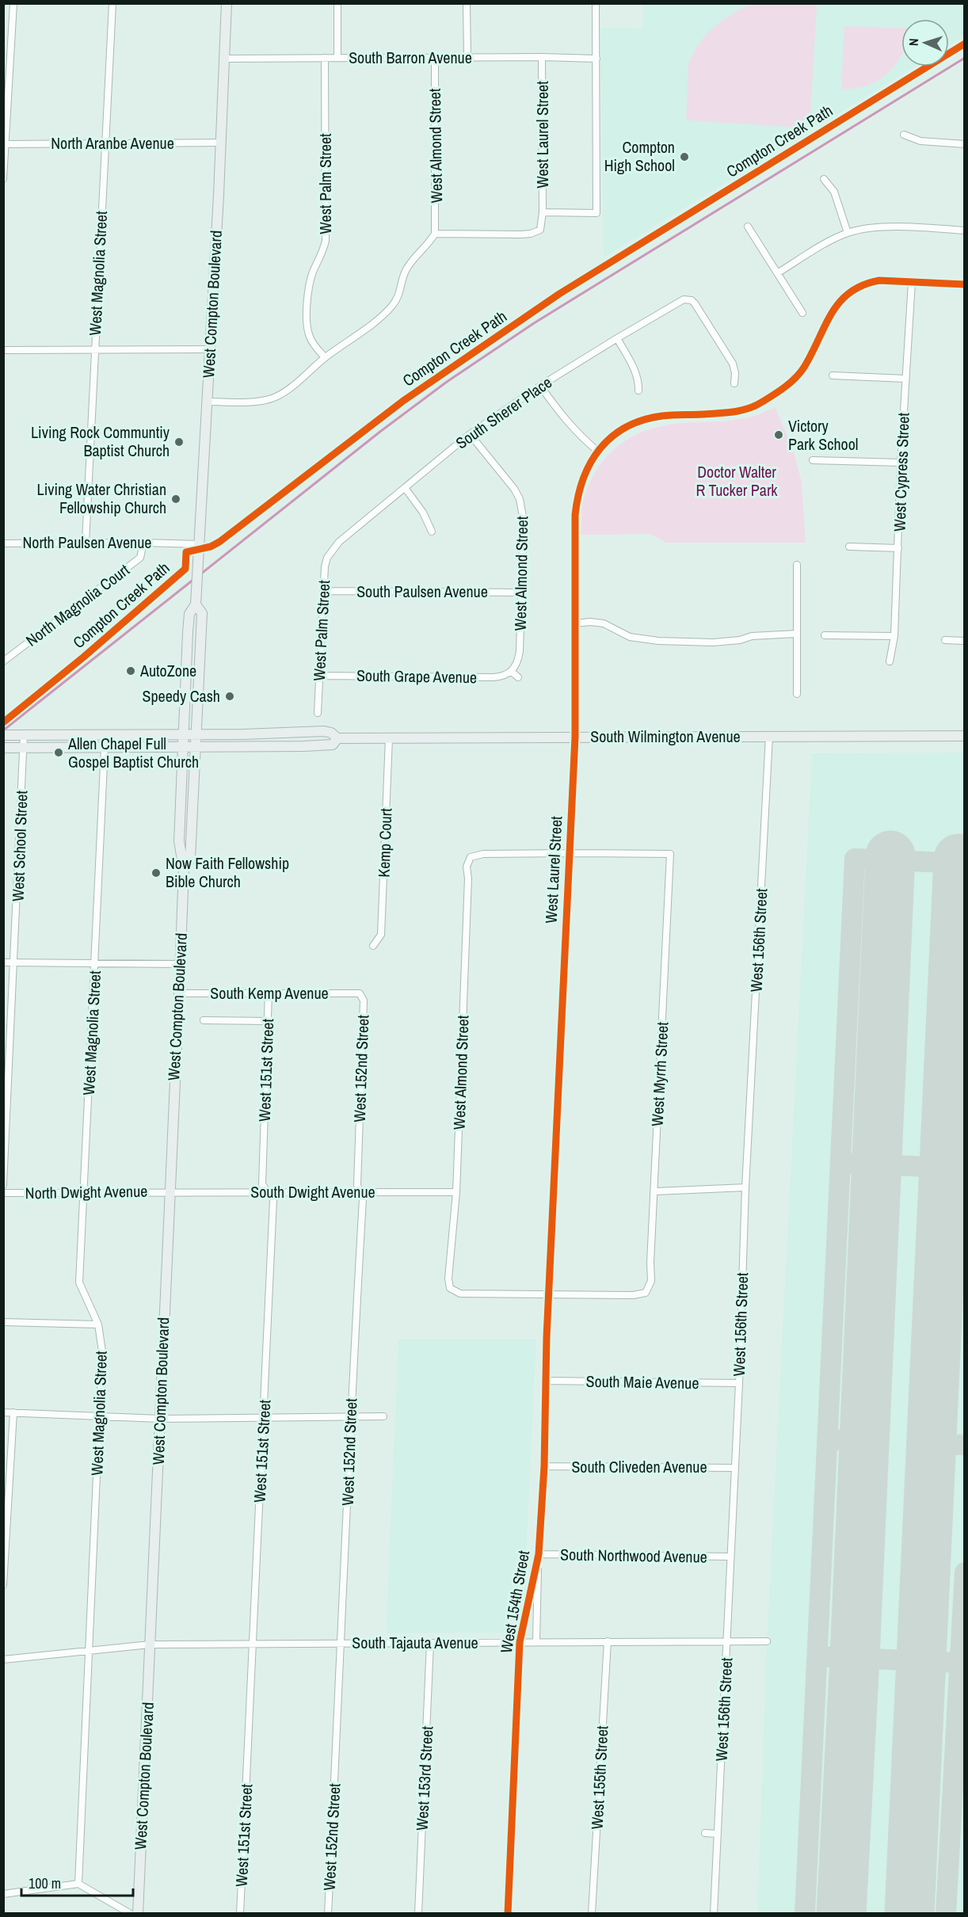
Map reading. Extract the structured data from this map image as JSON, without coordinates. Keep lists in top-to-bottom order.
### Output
{
  "streets": {
    "main road": ["West Compton Boulevard", "South Wilmington Avenue"],
    "street": [
      "South Barron Avenue",
      "West Laurel Street",
      "North Aranbe Avenue",
      "West Almond Street",
      "West Palm Street",
      "West Magnolia Street",
      "South Sherer Place",
      "West Cypress Street",
      "North Paulsen Avenue",
      "South Paulsen Avenue",
      "North Magnolia Court",
      "South Grape Avenue",
      "Kemp Court",
      "West School Street",
      "West 156th Street",
      "South Kemp Avenue",
      "West 152nd Street",
      "West 151st Street",
      "West Myrrh Street",
      "North Dwight Avenue",
      "South Dwight Avenue",
      "South Maie Avenue",
      "South Cliveden Avenue",
      "South Northwood Avenue",
      "West 154th Street",
      "South Tajauta Avenue",
      "West 155th Street",
      "West 153rd Street"
    ],
    "cycle path": ["Compton Creek Path"]
  },
  "crossings": [
    ["South Barron Avenue", "West Laurel Street"],
    ["South Barron Avenue", "West Almond Street"],
    ["South Barron Avenue", "West Palm Street"],
    ["South Barron Avenue", "West Compton Boulevard"],
    ["West Laurel Street", "West Almond Street"],
    ["West Laurel Street", "South Wilmington Avenue"],
    ["West Laurel Street", "West Myrrh Street"],
    ["West Laurel Street", "West 154th Street"],
    ["North Aranbe Avenue", "West Magnolia Street"],
    ["North Aranbe Avenue", "West Compton Boulevard"],
    ["West Almond Street", "South Sherer Place"],
    ["West Almond Street", "South Paulsen Avenue"],
    ["West Almond Street", "South Grape Avenue"],
    ["West Almond Street", "West Myrrh Street"],
    ["West Almond Street", "South Dwight Avenue"],
    ["West Almond Street", "West 154th Street"],
    ["West Palm Street", "South Sherer Place"],
    ["West Palm Street", "South Paulsen Avenue"],
    ["West Palm Street", "South Grape Avenue"],
    ["West Magnolia Street", "North Paulsen Avenue"],
    ["West Magnolia Street", "South Wilmington Avenue"],
    ["West Magnolia Street", "North Dwight Avenue"],
    ["West Magnolia Street", "South Tajauta Avenue"],
    ["West Compton Boulevard", "North Paulsen Avenue"],
    ["West Compton Boulevard", "South Wilmington Avenue"],
    ["West Compton Boulevard", "South Kemp Avenue"],
    ["West Compton Boulevard", "North Dwight Avenue"],
    ["West Compton Boulevard", "South Dwight Avenue"],
    ["West Compton Boulevard", "South Tajauta Avenue"],
    ["North Paulsen Avenue", "North Magnolia Court"],
    ["South Wilmington Avenue", "Kemp Court"],
    ["South Wilmington Avenue", "West School Street"],
    ["South Wilmington Avenue", "West 156th Street"],
    ["West 156th Street", "South Maie Avenue"],
    ["West 156th Street", "South Cliveden Avenue"],
    ["West 156th Street", "South Northwood Avenue"],
    ["West 156th Street", "South Tajauta Avenue"],
    ["South Kemp Avenue", "West 152nd Street"],
    ["South Kemp Avenue", "West 151st Street"],
    ["West 152nd Street", "South Dwight Avenue"],
    ["West 152nd Street", "South Tajauta Avenue"],
    ["West 151st Street", "South Dwight Avenue"],
    ["West 151st Street", "South Tajauta Avenue"],
    ["West Myrrh Street", "West 154th Street"],
    ["North Dwight Avenue", "South Dwight Avenue"],
    ["South Maie Avenue", "West 154th Street"],
    ["South Cliveden Avenue", "West 154th Street"],
    ["South Northwood Avenue", "West 154th Street"],
    ["West 154th Street", "South Tajauta Avenue"],
    ["South Tajauta Avenue", "West 155th Street"],
    ["South Tajauta Avenue", "West 153rd Street"]
  ],
  "parks": ["Doctor Walter R Tucker Park"],
  "places": [
    "Compton High School",
    "Victory Park School",
    "Living Rock Communtiy Baptist Church",
    "Living Water Christian Fellowship Church",
    "AutoZone",
    "Speedy Cash",
    "Allen Chapel Full Gospel Baptist Church",
    "Now Faith Fellowship Bible Church"
  ],
  "scale_bar": "100 m",
  "north": "left"
}
